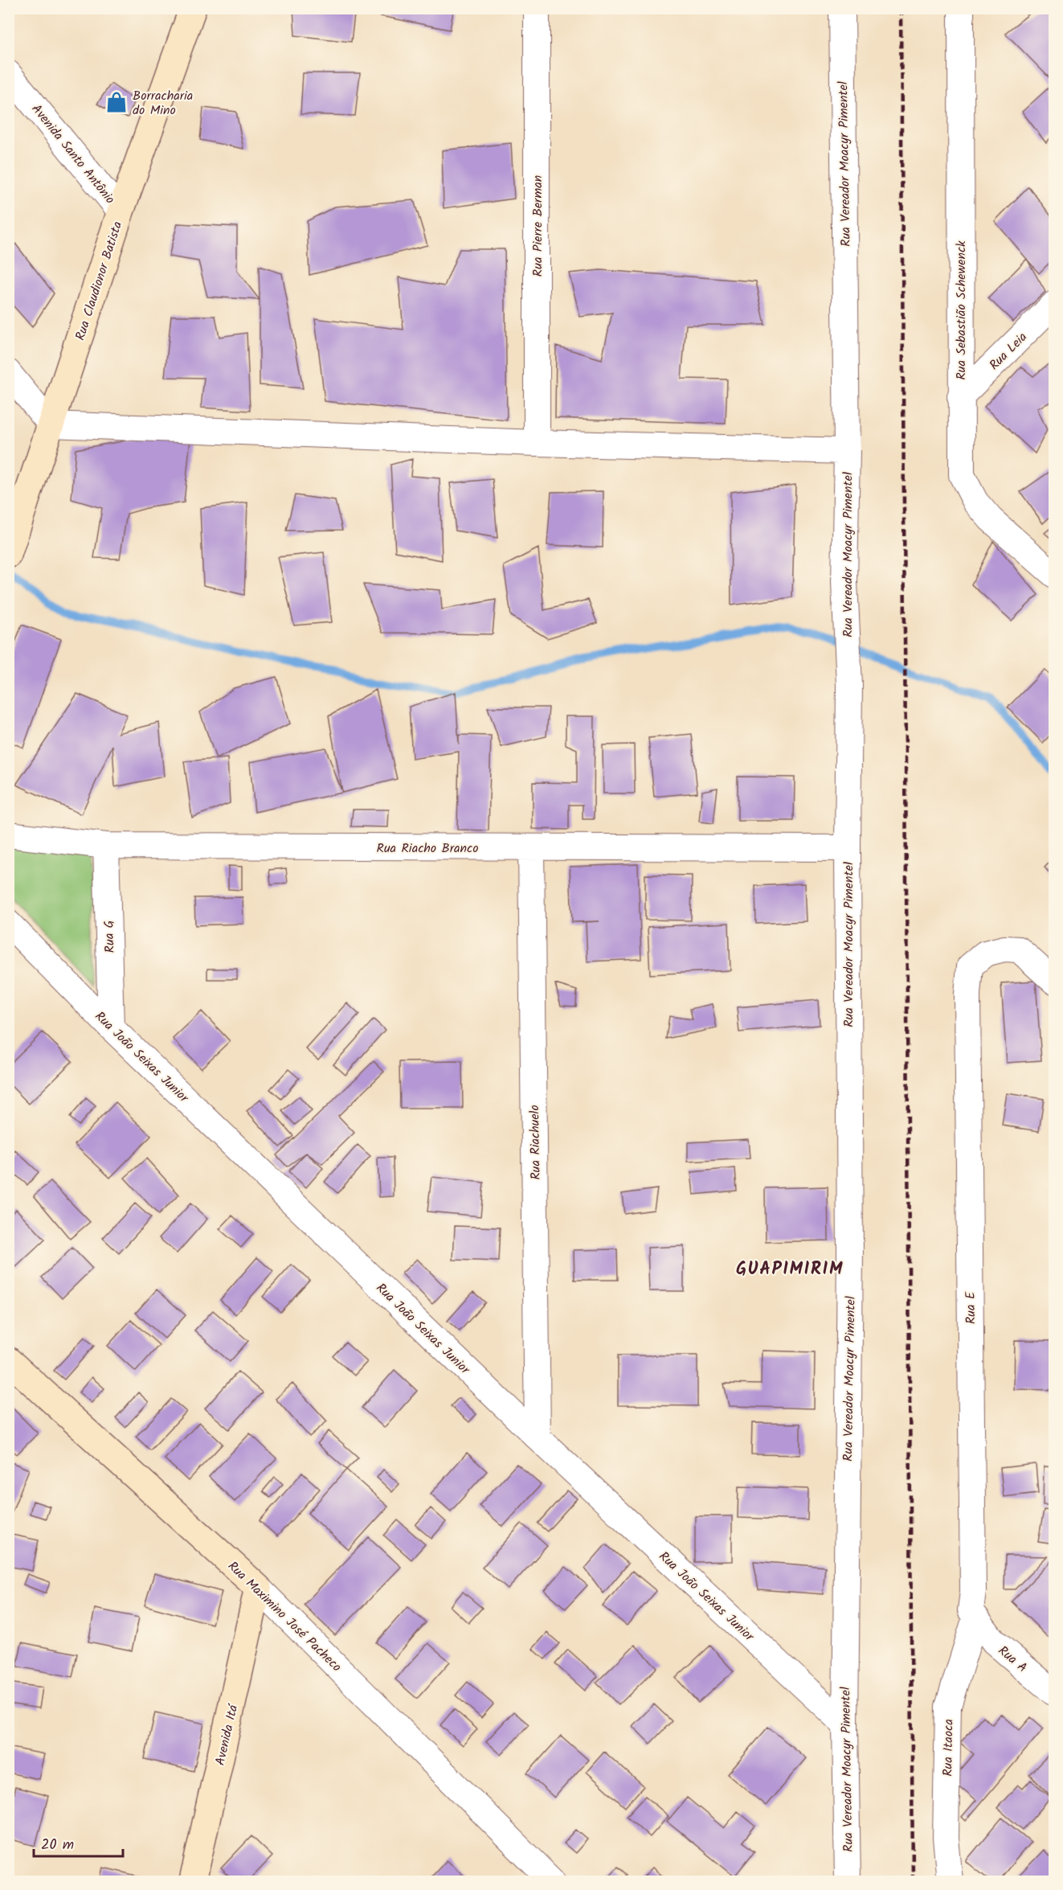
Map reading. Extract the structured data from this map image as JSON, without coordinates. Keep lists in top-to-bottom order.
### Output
{
  "streets": {
    "main road": ["Rua Claudionor Batista", "Rua Maximino José Pacheco", "Avenida Itá"],
    "street": [
      "Avenida Santo Antônio",
      "Rua Vereador Moacyr Pimentel",
      "Rua Pierre Berman",
      "Rua Sebastião Schewenck",
      "Rua Leia",
      "Rua Riacho Branco",
      "Rua G",
      "Rua João Seixas Junior",
      "Rua Riachuelo",
      "Rua E",
      "Rua A",
      "Rua Itaoca"
    ]
  },
  "crossings": [
    ["Avenida Santo Antônio", "Rua Claudionor Batista"],
    ["Rua Vereador Moacyr Pimentel", "Rua Riacho Branco"],
    ["Rua Vereador Moacyr Pimentel", "Rua João Seixas Junior"],
    ["Rua Sebastião Schewenck", "Rua Leia"],
    ["Rua Riacho Branco", "Rua G"],
    ["Rua Riacho Branco", "Rua Riachuelo"],
    ["Rua G", "Rua João Seixas Junior"],
    ["Rua João Seixas Junior", "Rua Riachuelo"],
    ["Rua E", "Rua A"],
    ["Rua E", "Rua Itaoca"],
    ["Rua Maximino José Pacheco", "Avenida Itá"]
  ],
  "districts": ["GUAPIMIRIM"],
  "places": {
    "shop": ["Borracharia do Mino"]
  },
  "scale_bar": "20 m"
}
